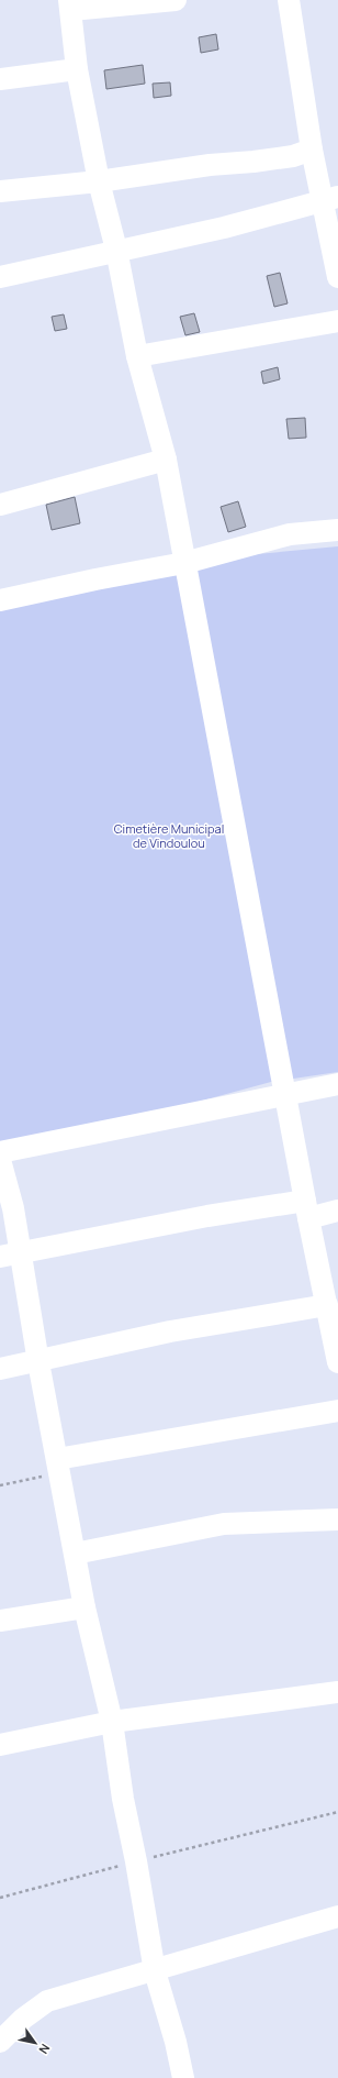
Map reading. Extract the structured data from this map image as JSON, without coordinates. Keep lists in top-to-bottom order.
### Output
{
  "parks": ["Cimetière Municipal de Vindoulou"],
  "north": "bottom right"
}
